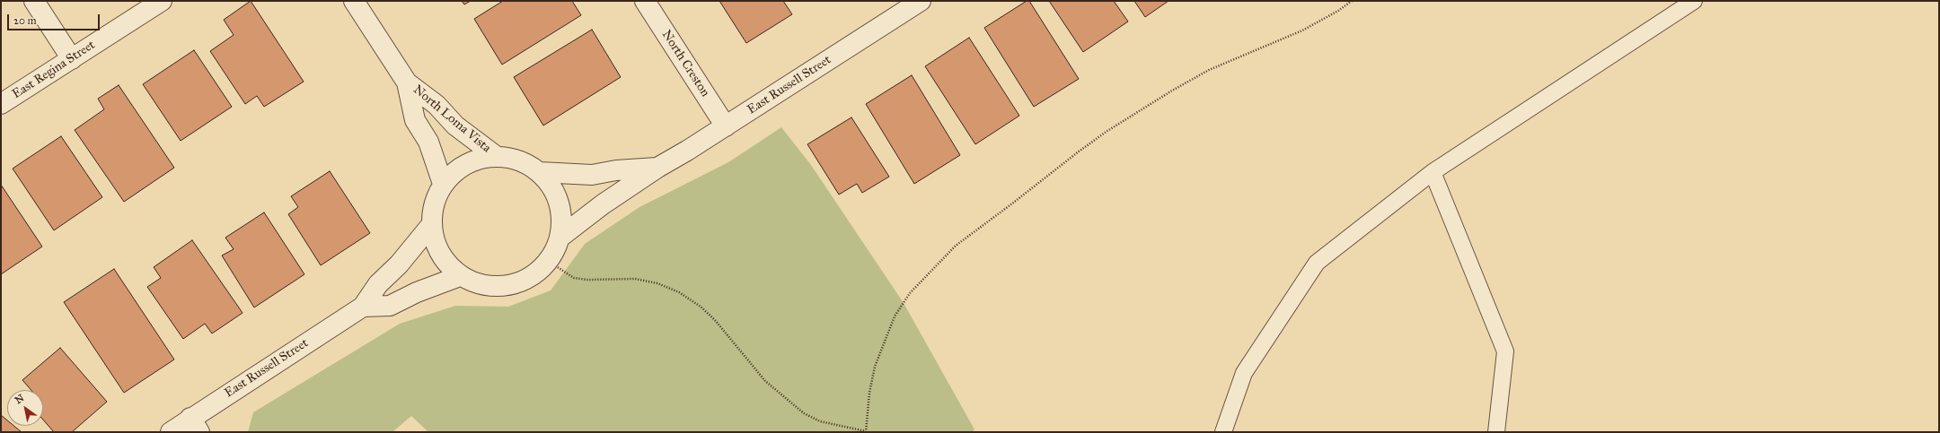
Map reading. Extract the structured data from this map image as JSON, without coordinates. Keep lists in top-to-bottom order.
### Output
{
  "streets": {
    "street": [
      "North Creston",
      "East Regina Street",
      "East Russell Street",
      "North Loma Vista"
    ]
  },
  "crossings": [
    ["North Creston", "East Russell Street"]
  ],
  "scale_bar": "20 m",
  "north": "top left"
}
